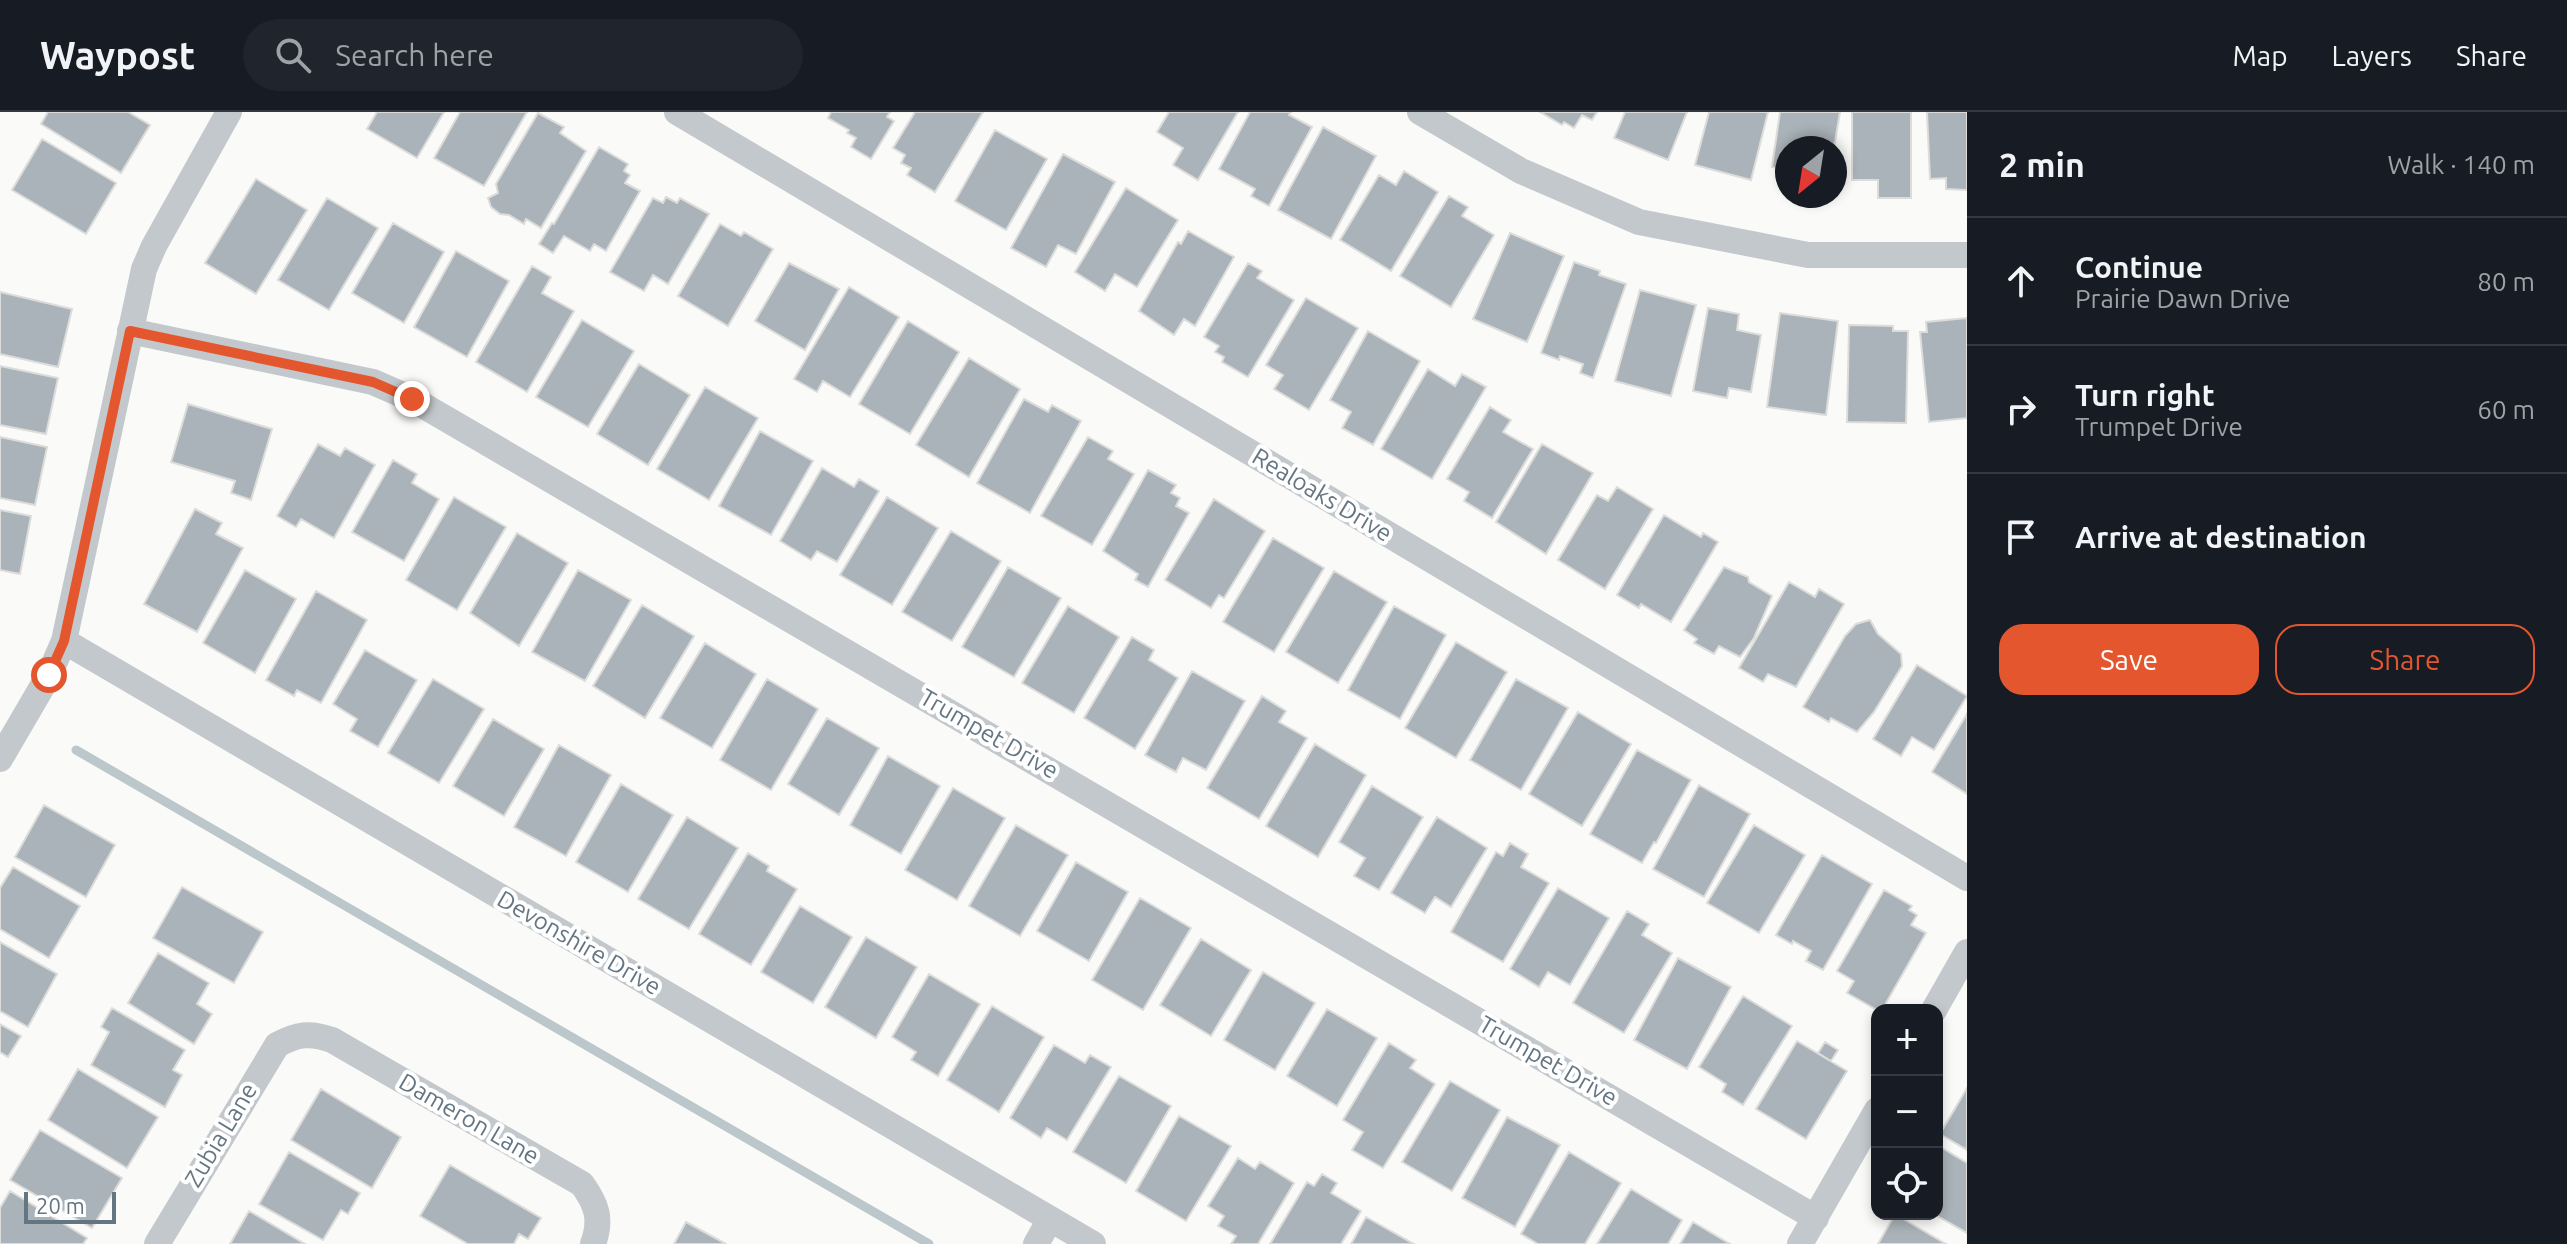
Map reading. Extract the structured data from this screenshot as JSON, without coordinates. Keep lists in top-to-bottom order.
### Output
{
  "streets": {
    "street": [
      "Realoaks Drive",
      "Trumpet Drive",
      "Devonshire Drive",
      "Dameron Lane",
      "Zubia Lane"
    ]
  },
  "crossings": [
    ["Dameron Lane", "Zubia Lane"]
  ],
  "scale_bar": "20 m",
  "north": "bottom left",
  "page": {
    "header": "Waypost",
    "search": "Search here",
    "nav": ["Map", "Layers", "Share"],
    "heading": ["2 min", "Walk · 140 m"],
    "list": [
      ["Continue", "Prairie Dawn Drive", "80 m"],
      ["Turn right", "Trumpet Drive", "60 m"],
      "Arrive at destination"
    ],
    "buttons": ["Save", "Share"],
    "map_buttons": ["+", "−"],
    "scale": "20 m"
  }
}
